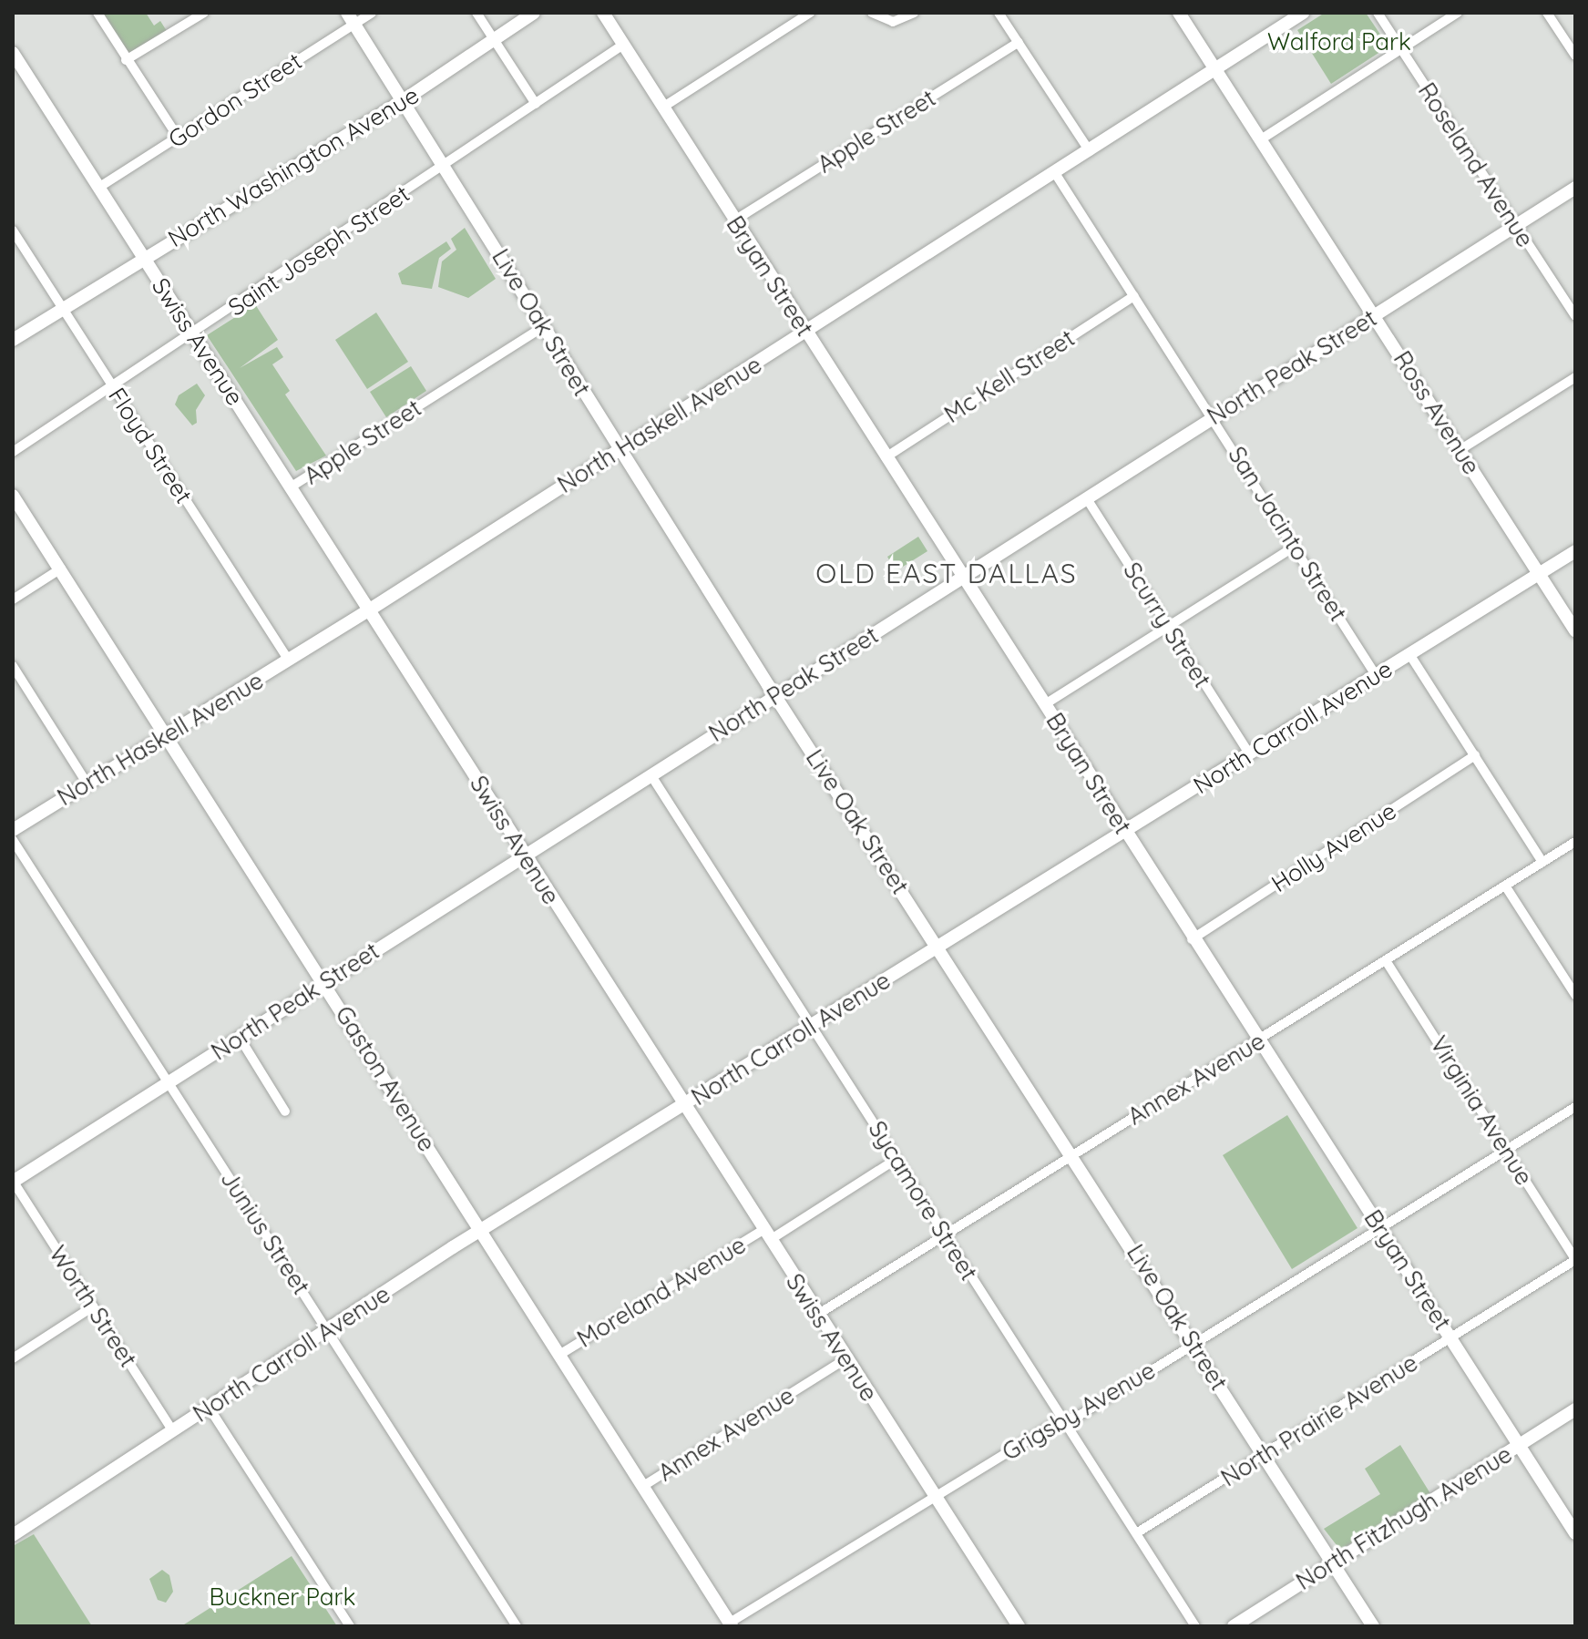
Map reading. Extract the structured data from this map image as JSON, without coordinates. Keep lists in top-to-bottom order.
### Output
{
  "streets": {
    "street": [
      "Gordon Street",
      "Apple Street",
      "Roseland Avenue",
      "North Washington Avenue",
      "Saint Joseph Street",
      "Bryan Street",
      "Live Oak Street",
      "Swiss Avenue",
      "North Peak Street",
      "Mc Kell Street",
      "Ross Avenue",
      "North Haskell Avenue",
      "Floyd Street",
      "San Jacinto Street",
      "Scurry Street",
      "North Carroll Avenue",
      "Holly Avenue",
      "Gaston Avenue",
      "Annex Avenue",
      "Virginia Avenue",
      "Sycamore Street",
      "Junius Street",
      "Moreland Avenue",
      "Worth Street",
      "Grigsby Avenue",
      "North Prairie Avenue",
      "North Fitzhugh Avenue"
    ]
  },
  "crossings": [
    ["Gordon Street", "Live Oak Street"],
    ["Gordon Street", "Swiss Avenue"],
    ["Apple Street", "Bryan Street"],
    ["Apple Street", "Live Oak Street"],
    ["Apple Street", "Swiss Avenue"],
    ["Roseland Avenue", "North Peak Street"],
    ["North Washington Avenue", "Live Oak Street"],
    ["North Washington Avenue", "Swiss Avenue"],
    ["North Washington Avenue", "Floyd Street"],
    ["Saint Joseph Street", "Bryan Street"],
    ["Saint Joseph Street", "Live Oak Street"],
    ["Saint Joseph Street", "Swiss Avenue"],
    ["Saint Joseph Street", "Floyd Street"],
    ["Bryan Street", "North Peak Street"],
    ["Bryan Street", "Mc Kell Street"],
    ["Bryan Street", "North Haskell Avenue"],
    ["Bryan Street", "North Carroll Avenue"],
    ["Bryan Street", "Holly Avenue"],
    ["Bryan Street", "Annex Avenue"],
    ["Bryan Street", "Grigsby Avenue"],
    ["Bryan Street", "North Prairie Avenue"],
    ["Bryan Street", "North Fitzhugh Avenue"],
    ["Live Oak Street", "North Peak Street"],
    ["Live Oak Street", "North Haskell Avenue"],
    ["Live Oak Street", "North Carroll Avenue"],
    ["Live Oak Street", "Annex Avenue"],
    ["Live Oak Street", "Grigsby Avenue"],
    ["Live Oak Street", "North Prairie Avenue"],
    ["Live Oak Street", "North Fitzhugh Avenue"],
    ["Swiss Avenue", "North Peak Street"],
    ["Swiss Avenue", "North Haskell Avenue"],
    ["Swiss Avenue", "North Carroll Avenue"],
    ["Swiss Avenue", "Annex Avenue"],
    ["Swiss Avenue", "Moreland Avenue"],
    ["Swiss Avenue", "Grigsby Avenue"],
    ["North Peak Street", "Ross Avenue"],
    ["North Peak Street", "San Jacinto Street"],
    ["North Peak Street", "Scurry Street"],
    ["North Peak Street", "Gaston Avenue"],
    ["North Peak Street", "Sycamore Street"],
    ["North Peak Street", "Junius Street"],
    ["North Peak Street", "Worth Street"],
    ["Mc Kell Street", "San Jacinto Street"],
    ["Ross Avenue", "North Haskell Avenue"],
    ["Ross Avenue", "North Carroll Avenue"],
    ["North Haskell Avenue", "Floyd Street"],
    ["North Haskell Avenue", "San Jacinto Street"],
    ["North Haskell Avenue", "Gaston Avenue"],
    ["San Jacinto Street", "North Carroll Avenue"],
    ["Scurry Street", "North Carroll Avenue"],
    ["North Carroll Avenue", "Gaston Avenue"],
    ["North Carroll Avenue", "Sycamore Street"],
    ["North Carroll Avenue", "Junius Street"],
    ["North Carroll Avenue", "Worth Street"],
    ["Gaston Avenue", "Annex Avenue"],
    ["Gaston Avenue", "Moreland Avenue"],
    ["Gaston Avenue", "Grigsby Avenue"],
    ["Annex Avenue", "Virginia Avenue"],
    ["Annex Avenue", "Sycamore Street"],
    ["Virginia Avenue", "Grigsby Avenue"],
    ["Virginia Avenue", "North Prairie Avenue"],
    ["Sycamore Street", "Moreland Avenue"],
    ["Sycamore Street", "Grigsby Avenue"],
    ["Sycamore Street", "North Prairie Avenue"]
  ],
  "districts": ["OLD EAST DALLAS"],
  "parks": ["Walford Park", "Buckner Park"]
}
